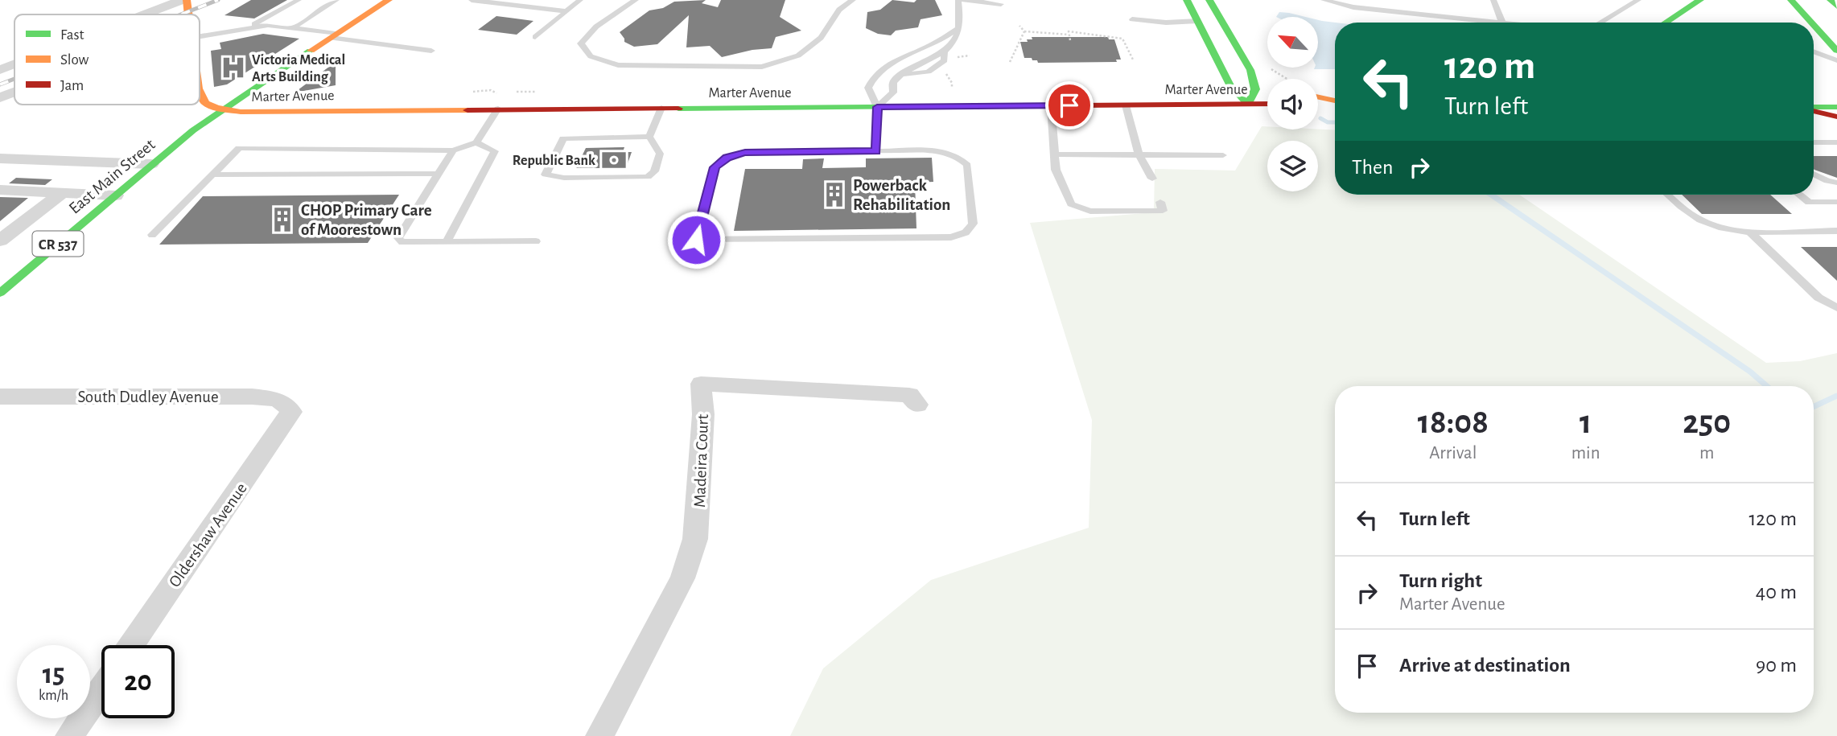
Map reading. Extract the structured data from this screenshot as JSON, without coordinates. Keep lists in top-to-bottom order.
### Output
{
  "streets": {
    "main road": ["Marter Avenue", "East Main Street", "CR 537"],
    "street": ["South Dudley Avenue", "Madeira Court", "Oldershaw Avenue"]
  },
  "crossings": [
    ["Marter Avenue", "East Main Street"],
    ["Marter Avenue", "CR 537"],
    ["East Main Street", "CR 537"],
    ["South Dudley Avenue", "Oldershaw Avenue"]
  ],
  "places": {
    "hospital": ["Victoria Medical Arts Building"],
    "bank": ["Republic Bank"],
    "building": ["Powerback Rehabilitation", "CHOP Primary Care of Moorestown"]
  },
  "legend": ["Fast", "Slow", "Jam"],
  "north": "top left",
  "page": {
    "turn": ["120 m", "Turn left"],
    "then": "Then",
    "eta": [
      "18:08",
      "Arrival",
      "1",
      "min",
      "250",
      "m"
    ],
    "list": [
      {
        "name": "Turn left",
        "value": "120 m"
      },
      {
        "name": "Turn right",
        "note": "Marter Avenue",
        "value": "40 m"
      },
      {
        "name": "Arrive at destination",
        "value": "90 m"
      }
    ],
    "speed": "15 km/h",
    "limit": "20"
  }
}
